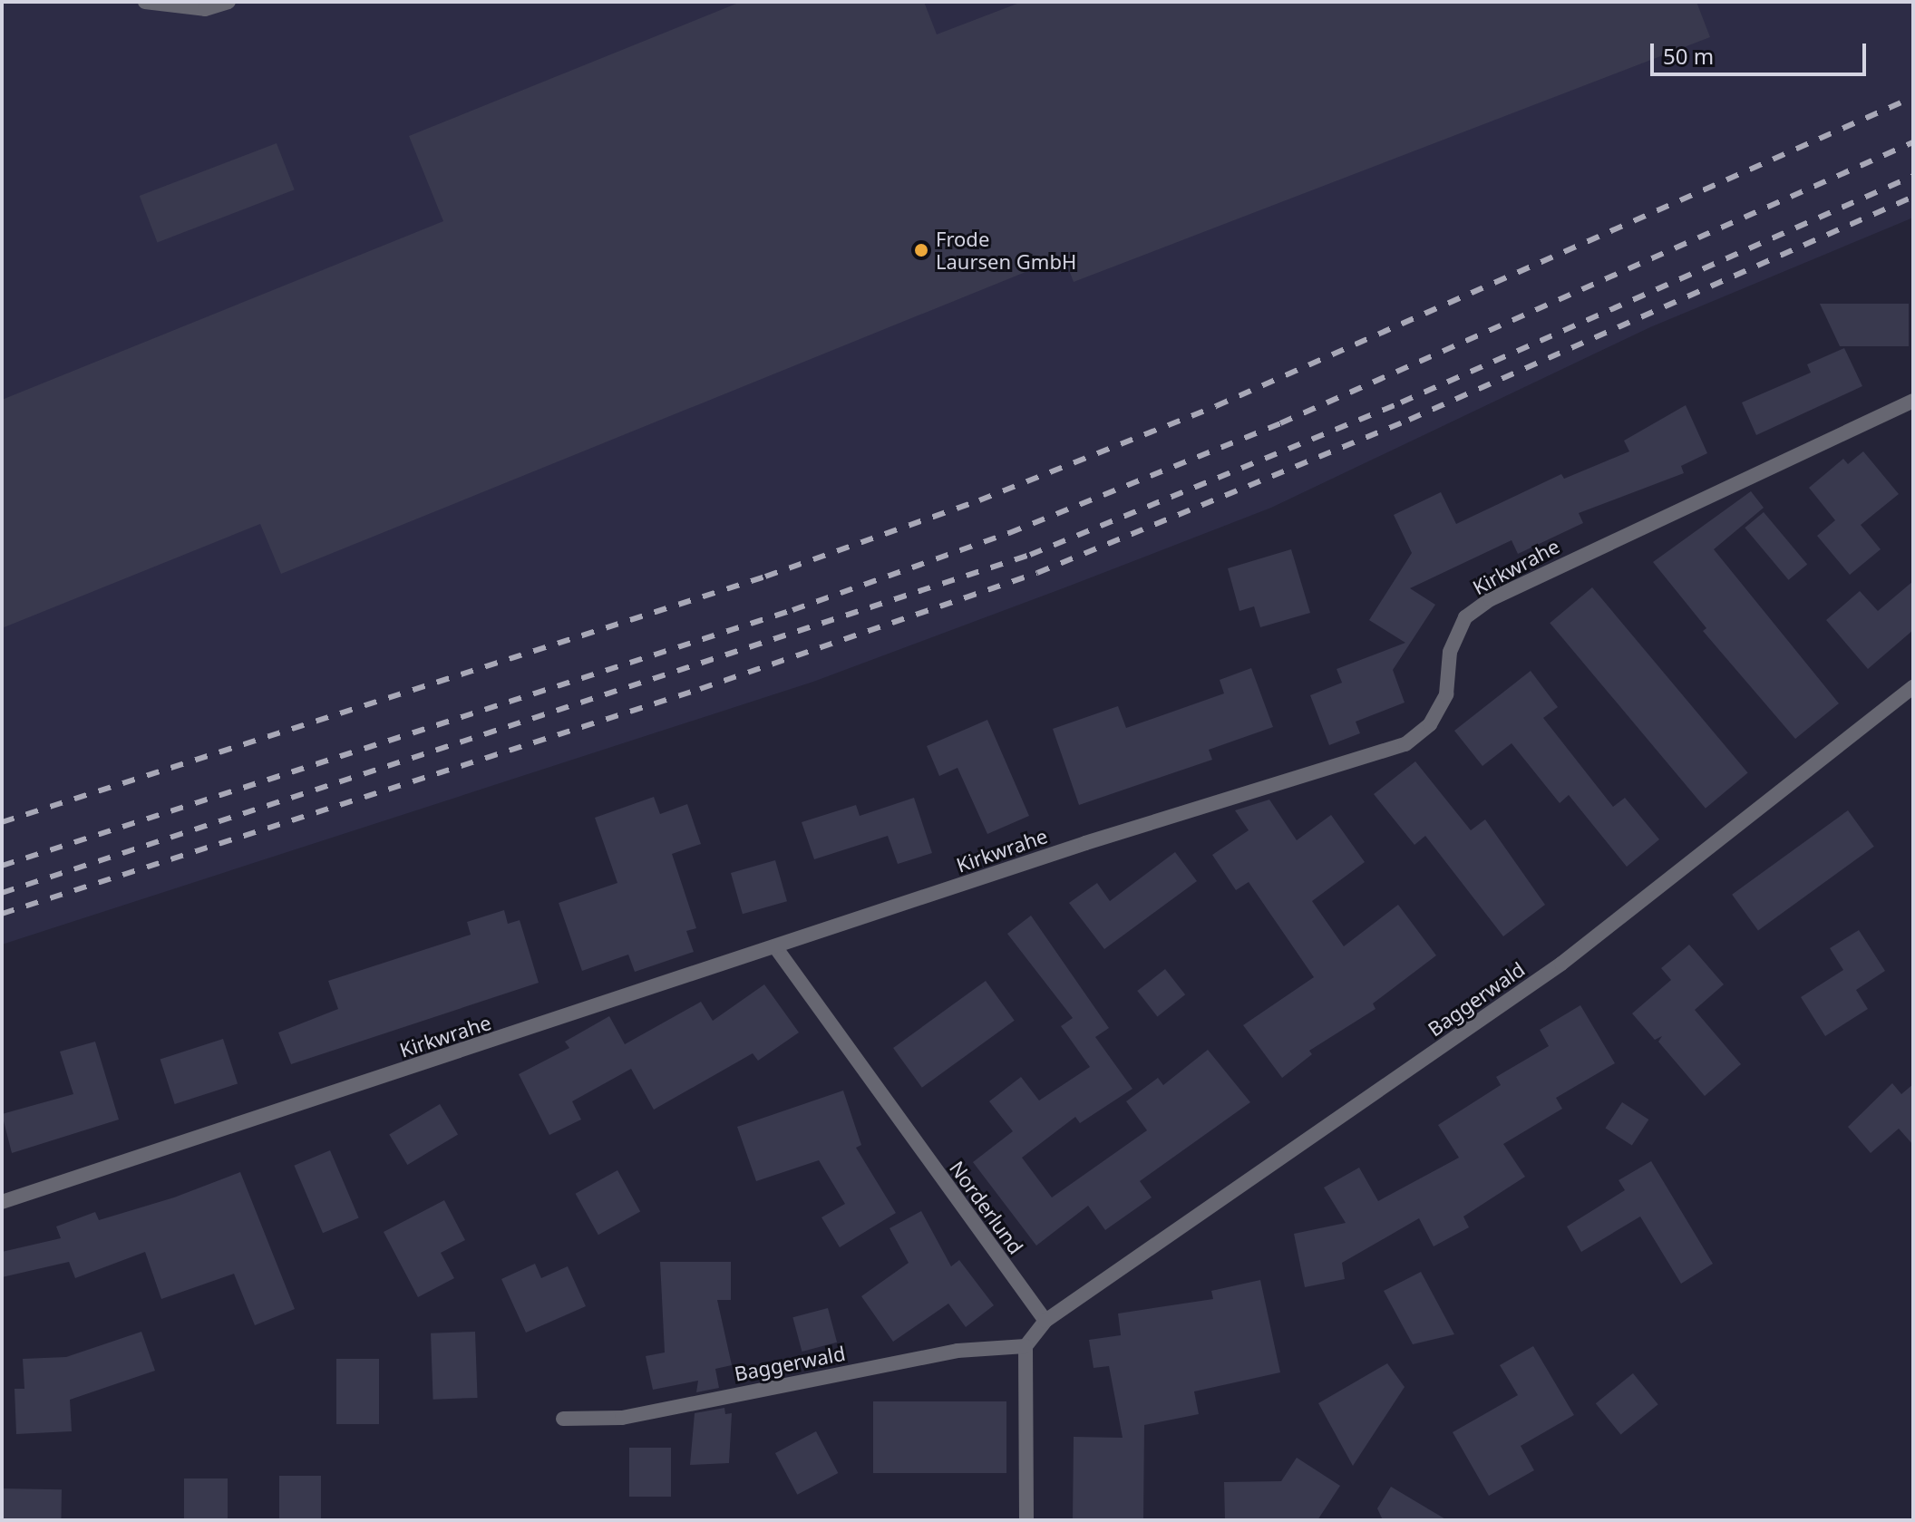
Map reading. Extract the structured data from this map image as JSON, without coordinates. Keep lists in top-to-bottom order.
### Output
{
  "streets": {
    "street": ["Kirkwrahe", "Baggerwald", "Norderlund"]
  },
  "crossings": [
    ["Kirkwrahe", "Norderlund"],
    ["Baggerwald", "Norderlund"]
  ],
  "places": ["Frode Laursen GmbH"],
  "scale_bar": "50 m"
}
